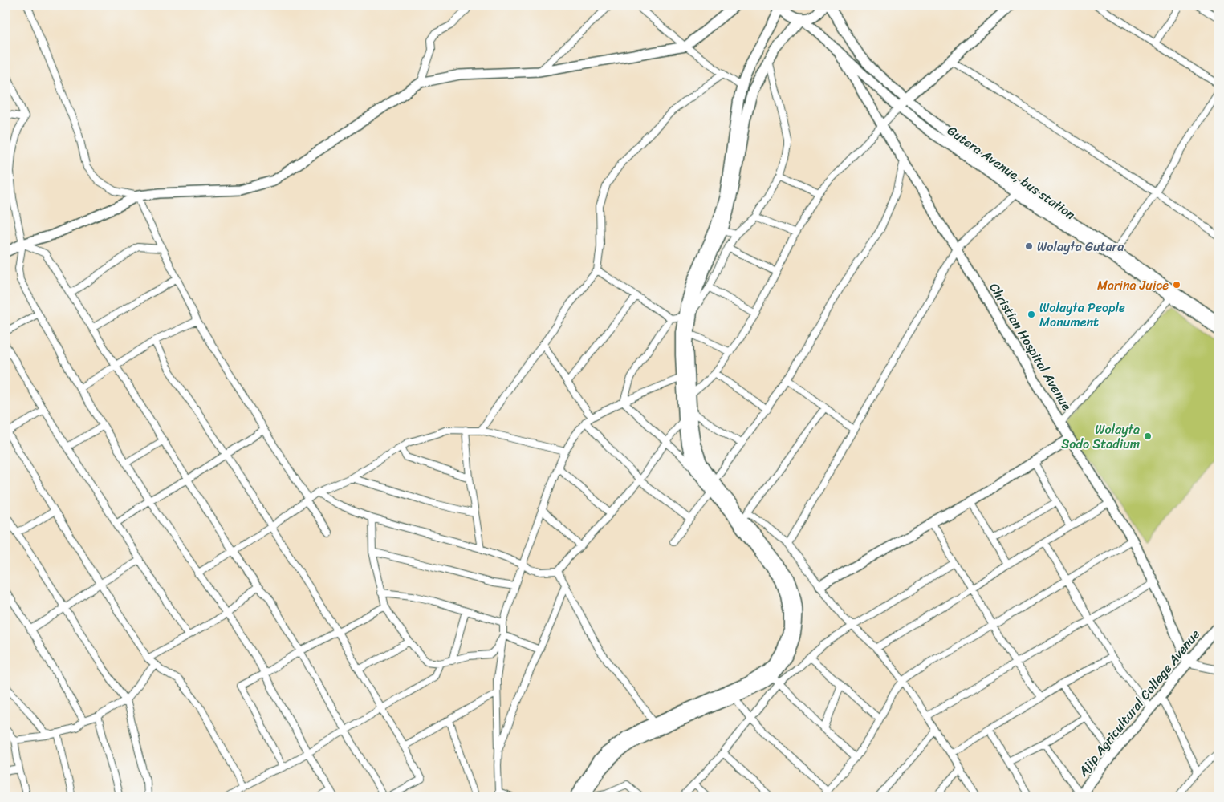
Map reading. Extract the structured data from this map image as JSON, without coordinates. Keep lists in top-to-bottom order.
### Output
{
  "streets": {
    "main road": ["Gutera Avenue, bus station", "Christian Hospital Avenue", "Ajip Agricultural College Avenue"]
  },
  "crossings": [
    ["Gutera Avenue, bus station", "Christian Hospital Avenue"],
    ["Christian Hospital Avenue", "Ajip Agricultural College Avenue"]
  ],
  "places": [
    "Wolayta Gutara",
    "Marina Juice",
    "Wolayta People Monument",
    "Wolayta Sodo Stadium"
  ]
}
